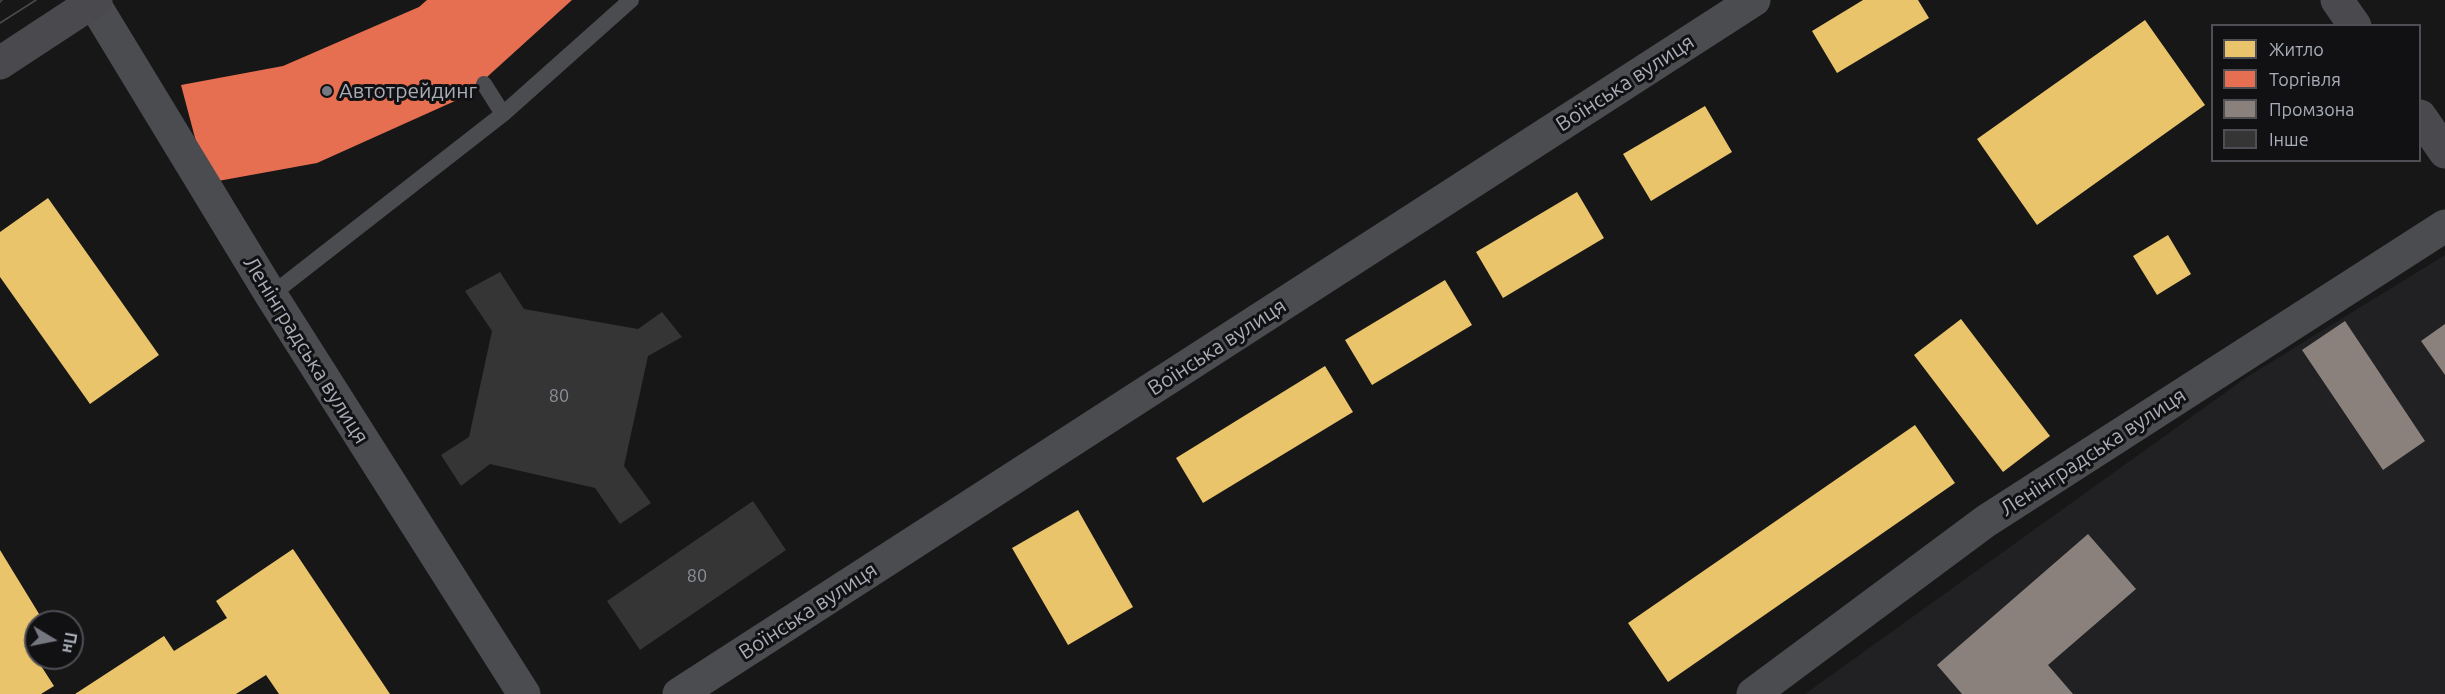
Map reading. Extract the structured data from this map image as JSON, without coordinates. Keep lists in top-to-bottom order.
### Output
{
  "streets": {
    "street": ["Воїнська вулиця", "Ленінградська вулиця"]
  },
  "places": ["Автотрейдинг"],
  "house_numbers": ["80", "80"],
  "legend": [
    "Житло",
    "Торгівля",
    "Промзона",
    "Інше"
  ],
  "north": "right"
}
